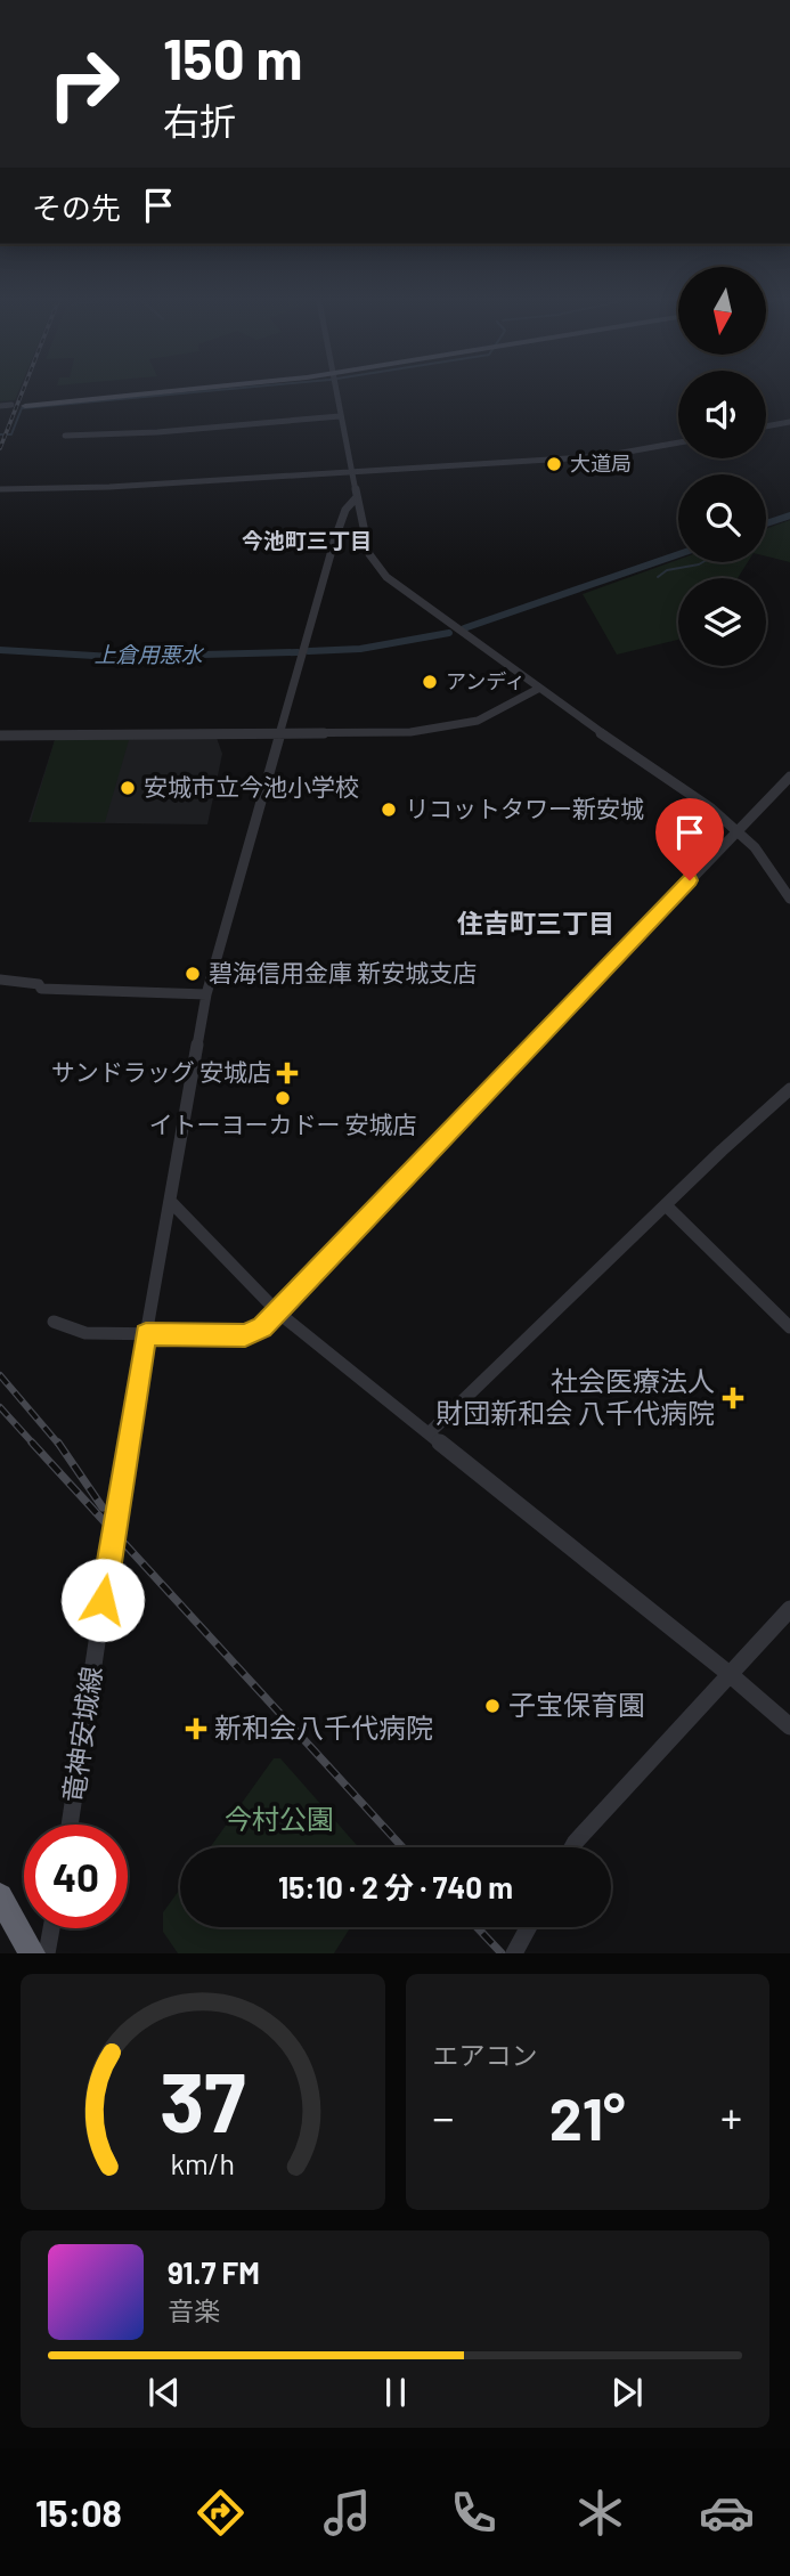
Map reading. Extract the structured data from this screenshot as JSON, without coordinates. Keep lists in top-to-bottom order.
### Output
{
  "streets": {
    "street": ["竜神安城線"]
  },
  "districts": ["今池町三丁目", "住吉町三丁目"],
  "water": ["上倉用悪水"],
  "parks": ["今村公園"],
  "places": {
    "other": [
      "大道局",
      "アンディ",
      "安城市立今池小学校",
      "リコットタワー新安城",
      "碧海信用金庫 新安城支店",
      "イトーヨーカドー 安城店",
      "子宝保育園"
    ],
    "health": ["サンドラッグ 安城店", "社会医療法人 財団新和会 八千代病院", "新和会八千代病院"]
  },
  "north": "bottom",
  "page": {
    "turn": ["150 m", "右折"],
    "then": "その先",
    "limit": "40",
    "trip": "15:10 · 2 分 · 740 m",
    "tile": "エアコン",
    "heat": ["−", "21°", "+"],
    "song": ["91.7 FM", "音楽"],
    "tabs": "15:08",
    "gauge": ["37", "km/h"]
  }
}
